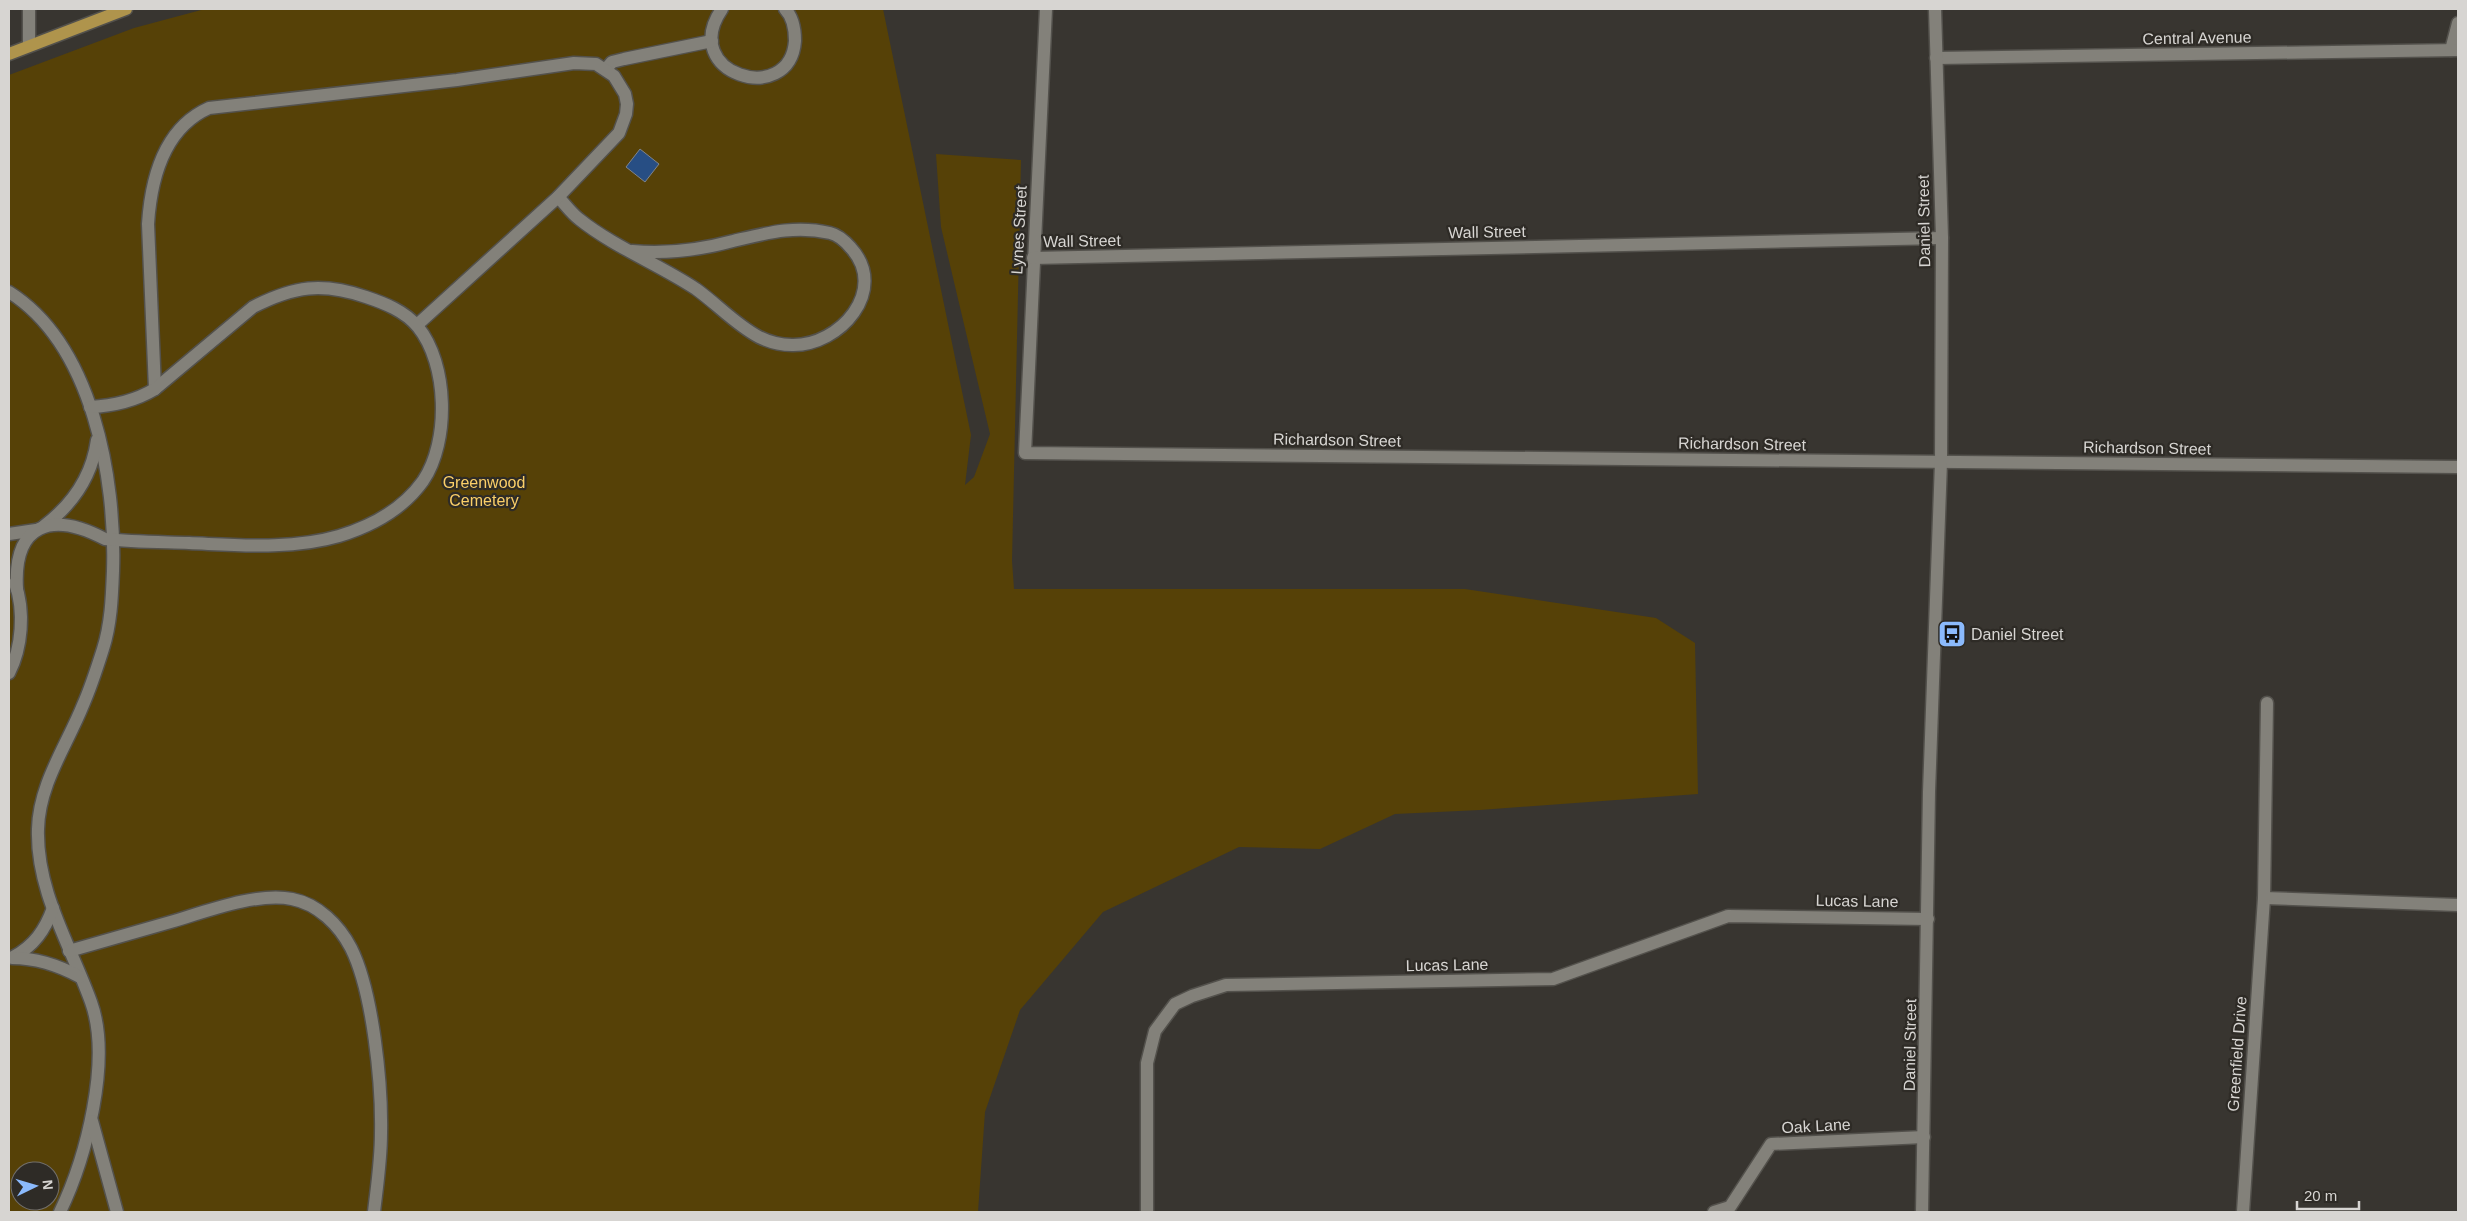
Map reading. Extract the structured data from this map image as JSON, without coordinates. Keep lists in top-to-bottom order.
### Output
{
  "streets": {
    "street": [
      "Central Avenue",
      "Daniel Street",
      "Lynes Street",
      "Wall Street",
      "Richardson Street",
      "Lucas Lane",
      "Greenfield Drive",
      "Oak Lane"
    ]
  },
  "crossings": [
    ["Central Avenue", "Daniel Street"],
    ["Daniel Street", "Wall Street"],
    ["Daniel Street", "Richardson Street"],
    ["Daniel Street", "Lucas Lane"],
    ["Daniel Street", "Oak Lane"],
    ["Lynes Street", "Wall Street"],
    ["Lynes Street", "Richardson Street"]
  ],
  "parks": ["Greenwood Cemetery"],
  "places": {
    "bus stop": ["Daniel Street"]
  },
  "scale_bar": "20 m",
  "north": "right"
}
